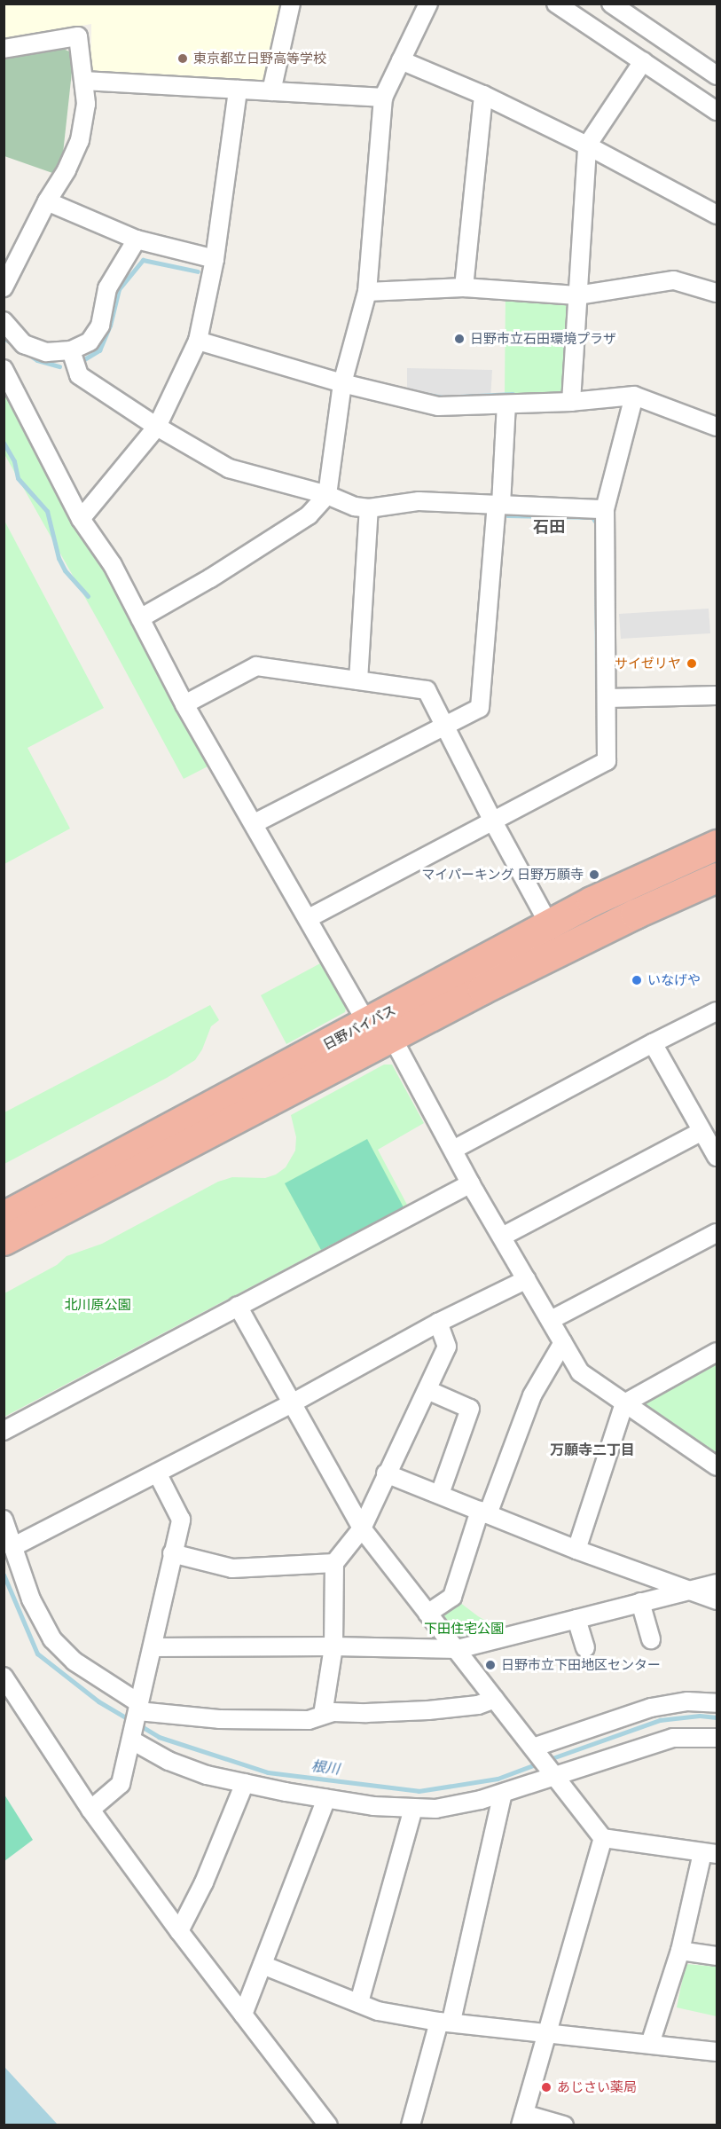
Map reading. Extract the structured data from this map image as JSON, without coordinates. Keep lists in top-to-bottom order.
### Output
{
  "streets": {
    "highway": ["日野バイパス"]
  },
  "districts": ["石田", "万願寺二丁目"],
  "water": ["根川"],
  "parks": ["北川原公園", "下田住宅公園"],
  "places": [
    "東京都立日野高等学校",
    "日野市立石田環境プラザ",
    "サイゼリヤ",
    "マイパーキング 日野万願寺",
    "いなげや",
    "日野市立下田地区センター",
    "あじさい薬局"
  ]
}
